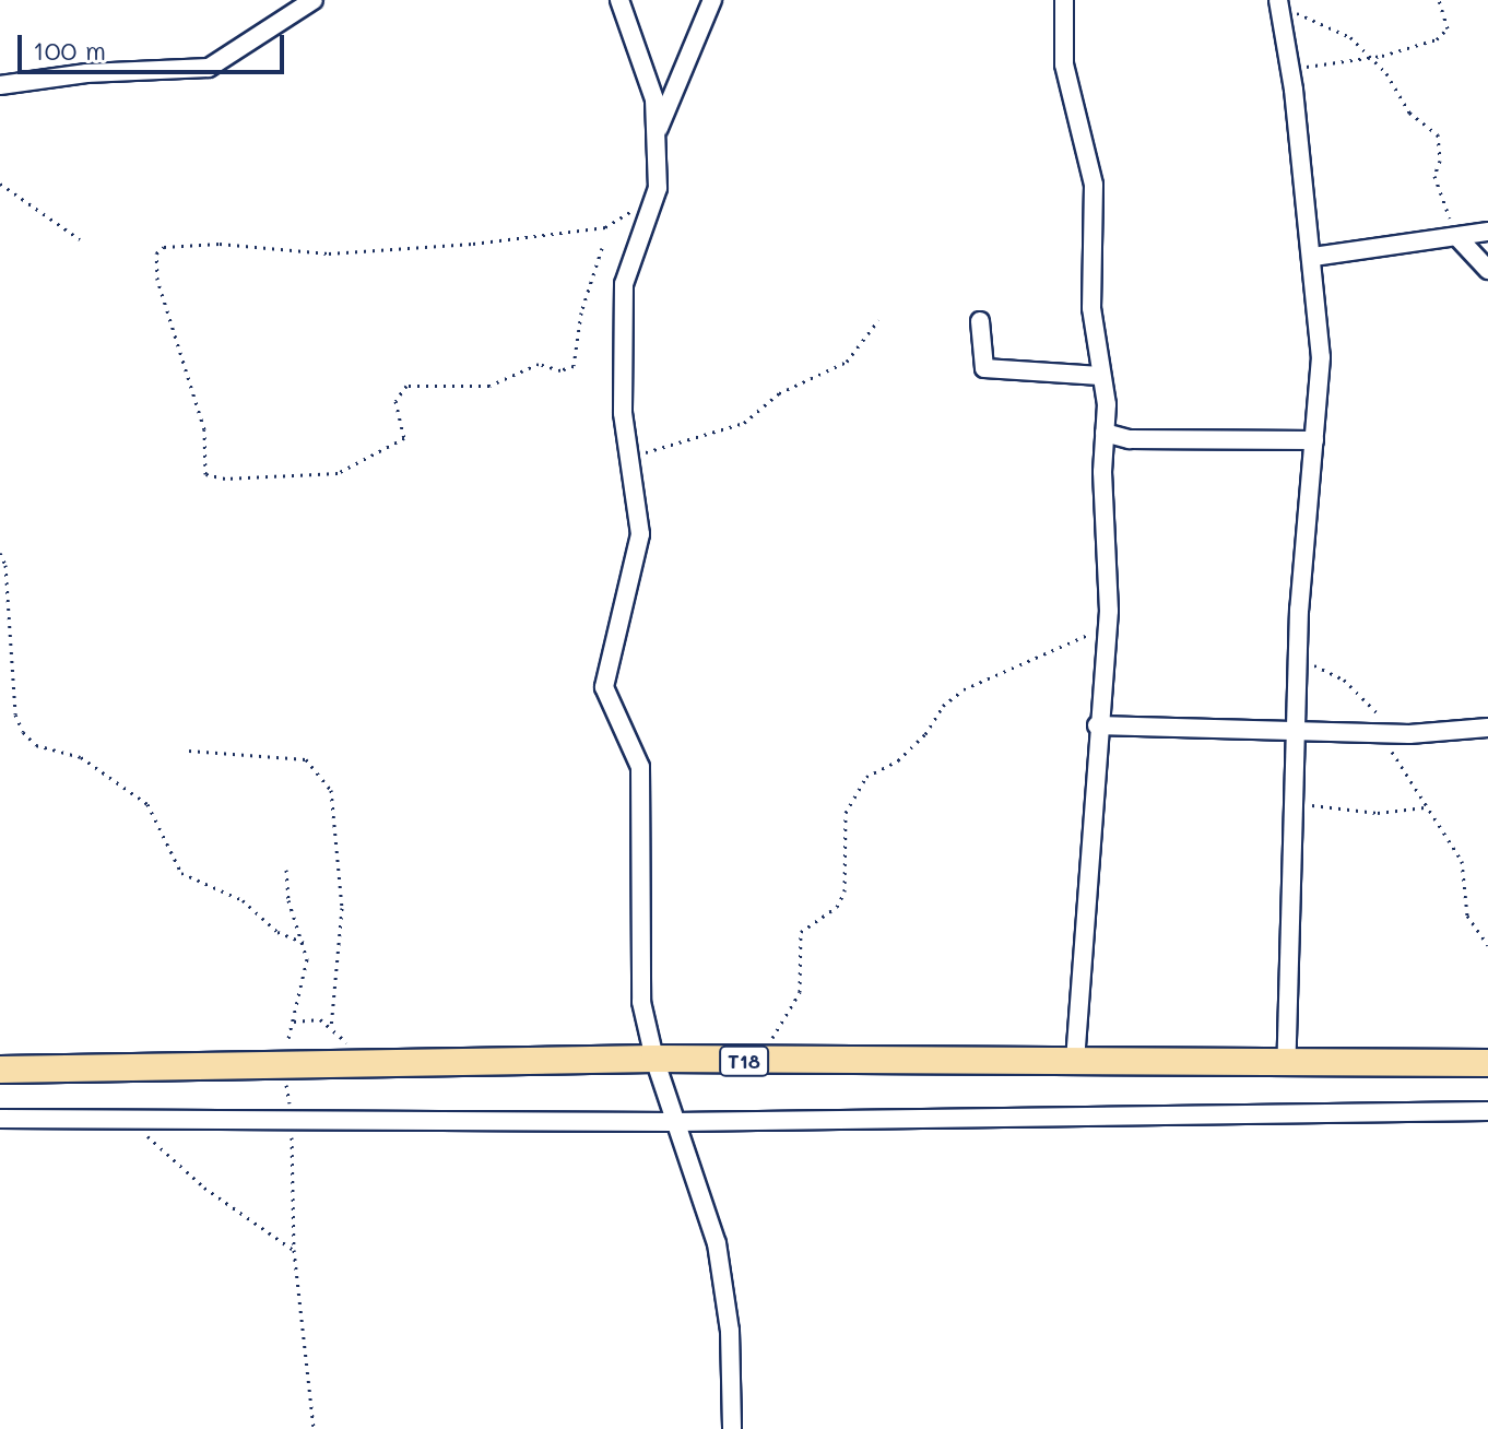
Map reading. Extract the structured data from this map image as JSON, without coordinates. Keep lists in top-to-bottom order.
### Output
{
  "streets": {
    "highway": ["T18"]
  },
  "scale_bar": "100 m"
}
